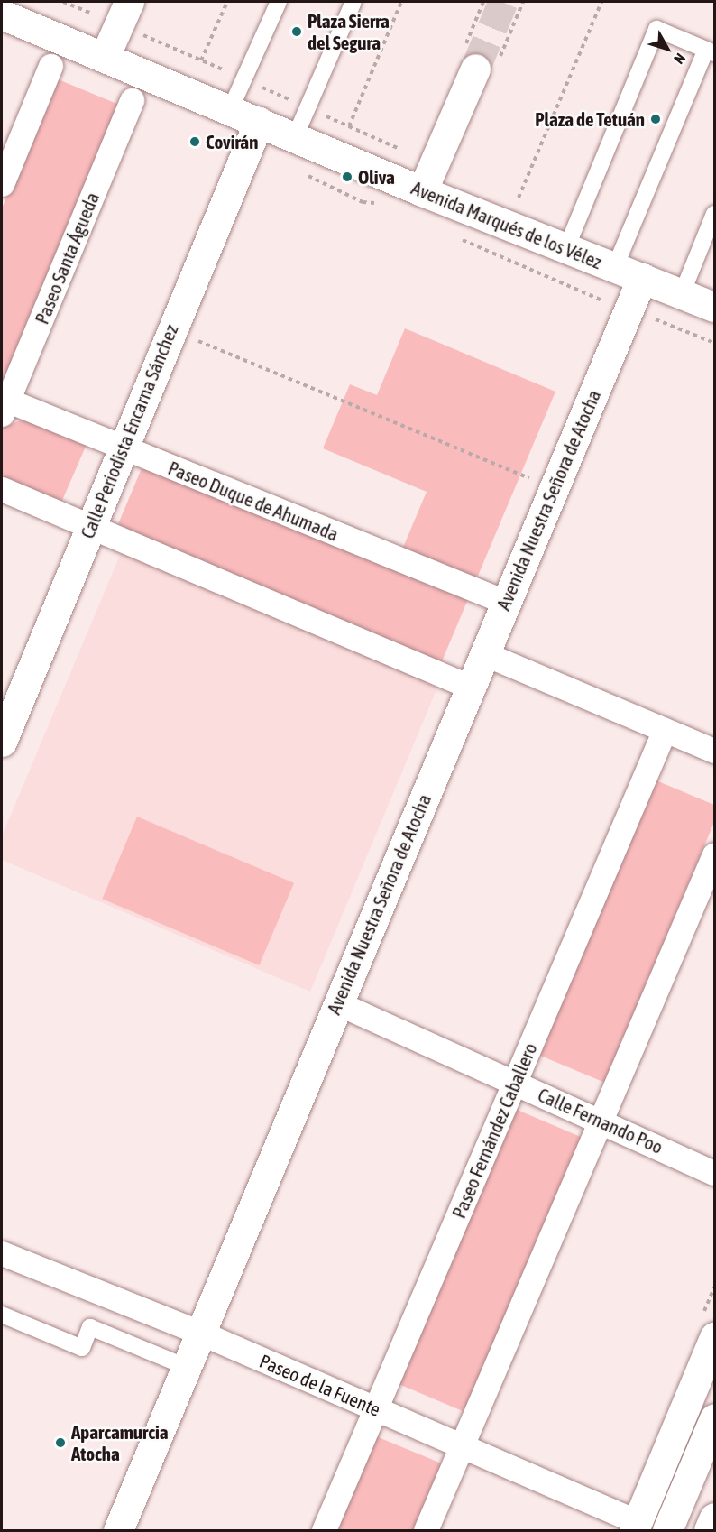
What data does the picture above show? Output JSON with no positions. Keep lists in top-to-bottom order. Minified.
{"streets":{"street":["Avenida Marqués de los Vélez","Paseo Santa Águeda","Calle Periodista Encarna Sánchez","Avenida Nuestra Señora de Atocha","Paseo Duque de Ahumada","Calle Fernando Poo","Paseo Fernández Caballero","Paseo de la Fuente"]},"crossings":[["Avenida Marqués de los Vélez","Calle Periodista Encarna Sánchez"],["Avenida Marqués de los Vélez","Avenida Nuestra Señora de Atocha"],["Paseo Santa Águeda","Paseo Duque de Ahumada"],["Calle Periodista Encarna Sánchez","Paseo Duque de Ahumada"],["Avenida Nuestra Señora de Atocha","Paseo Duque de Ahumada"],["Avenida Nuestra Señora de Atocha","Calle Fernando Poo"],["Avenida Nuestra Señora de Atocha","Paseo de la Fuente"],["Calle Fernando Poo","Paseo Fernández Caballero"],["Paseo Fernández Caballero","Paseo de la Fuente"]],"places":["Plaza Sierra del Segura","Plaza de Tetuán","Covirán","Oliva","Aparcamurcia Atocha"],"north":"bottom right"}
